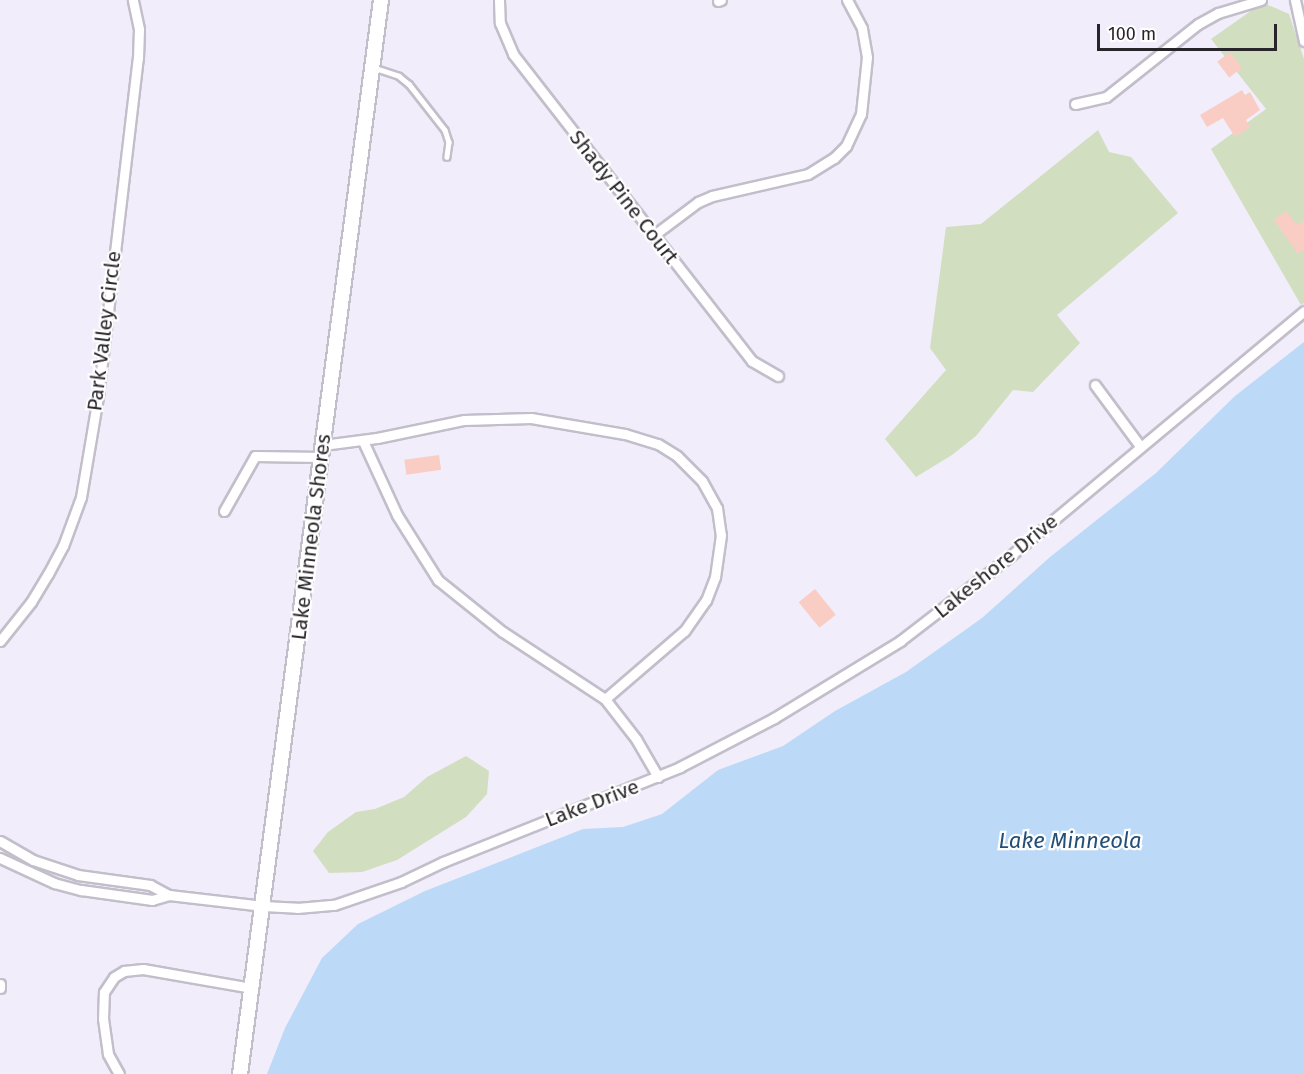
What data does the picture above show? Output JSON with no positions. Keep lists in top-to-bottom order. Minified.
{"streets":{"main road":["Lake Minneola Shores"],"street":["Shady Pine Court","Park Valley Circle","Lakeshore Drive","Lake Drive"]},"crossings":[["Lake Minneola Shores","Lake Drive"],["Lakeshore Drive","Lake Drive"]],"water":["Lake Minneola"],"scale_bar":"100 m"}
